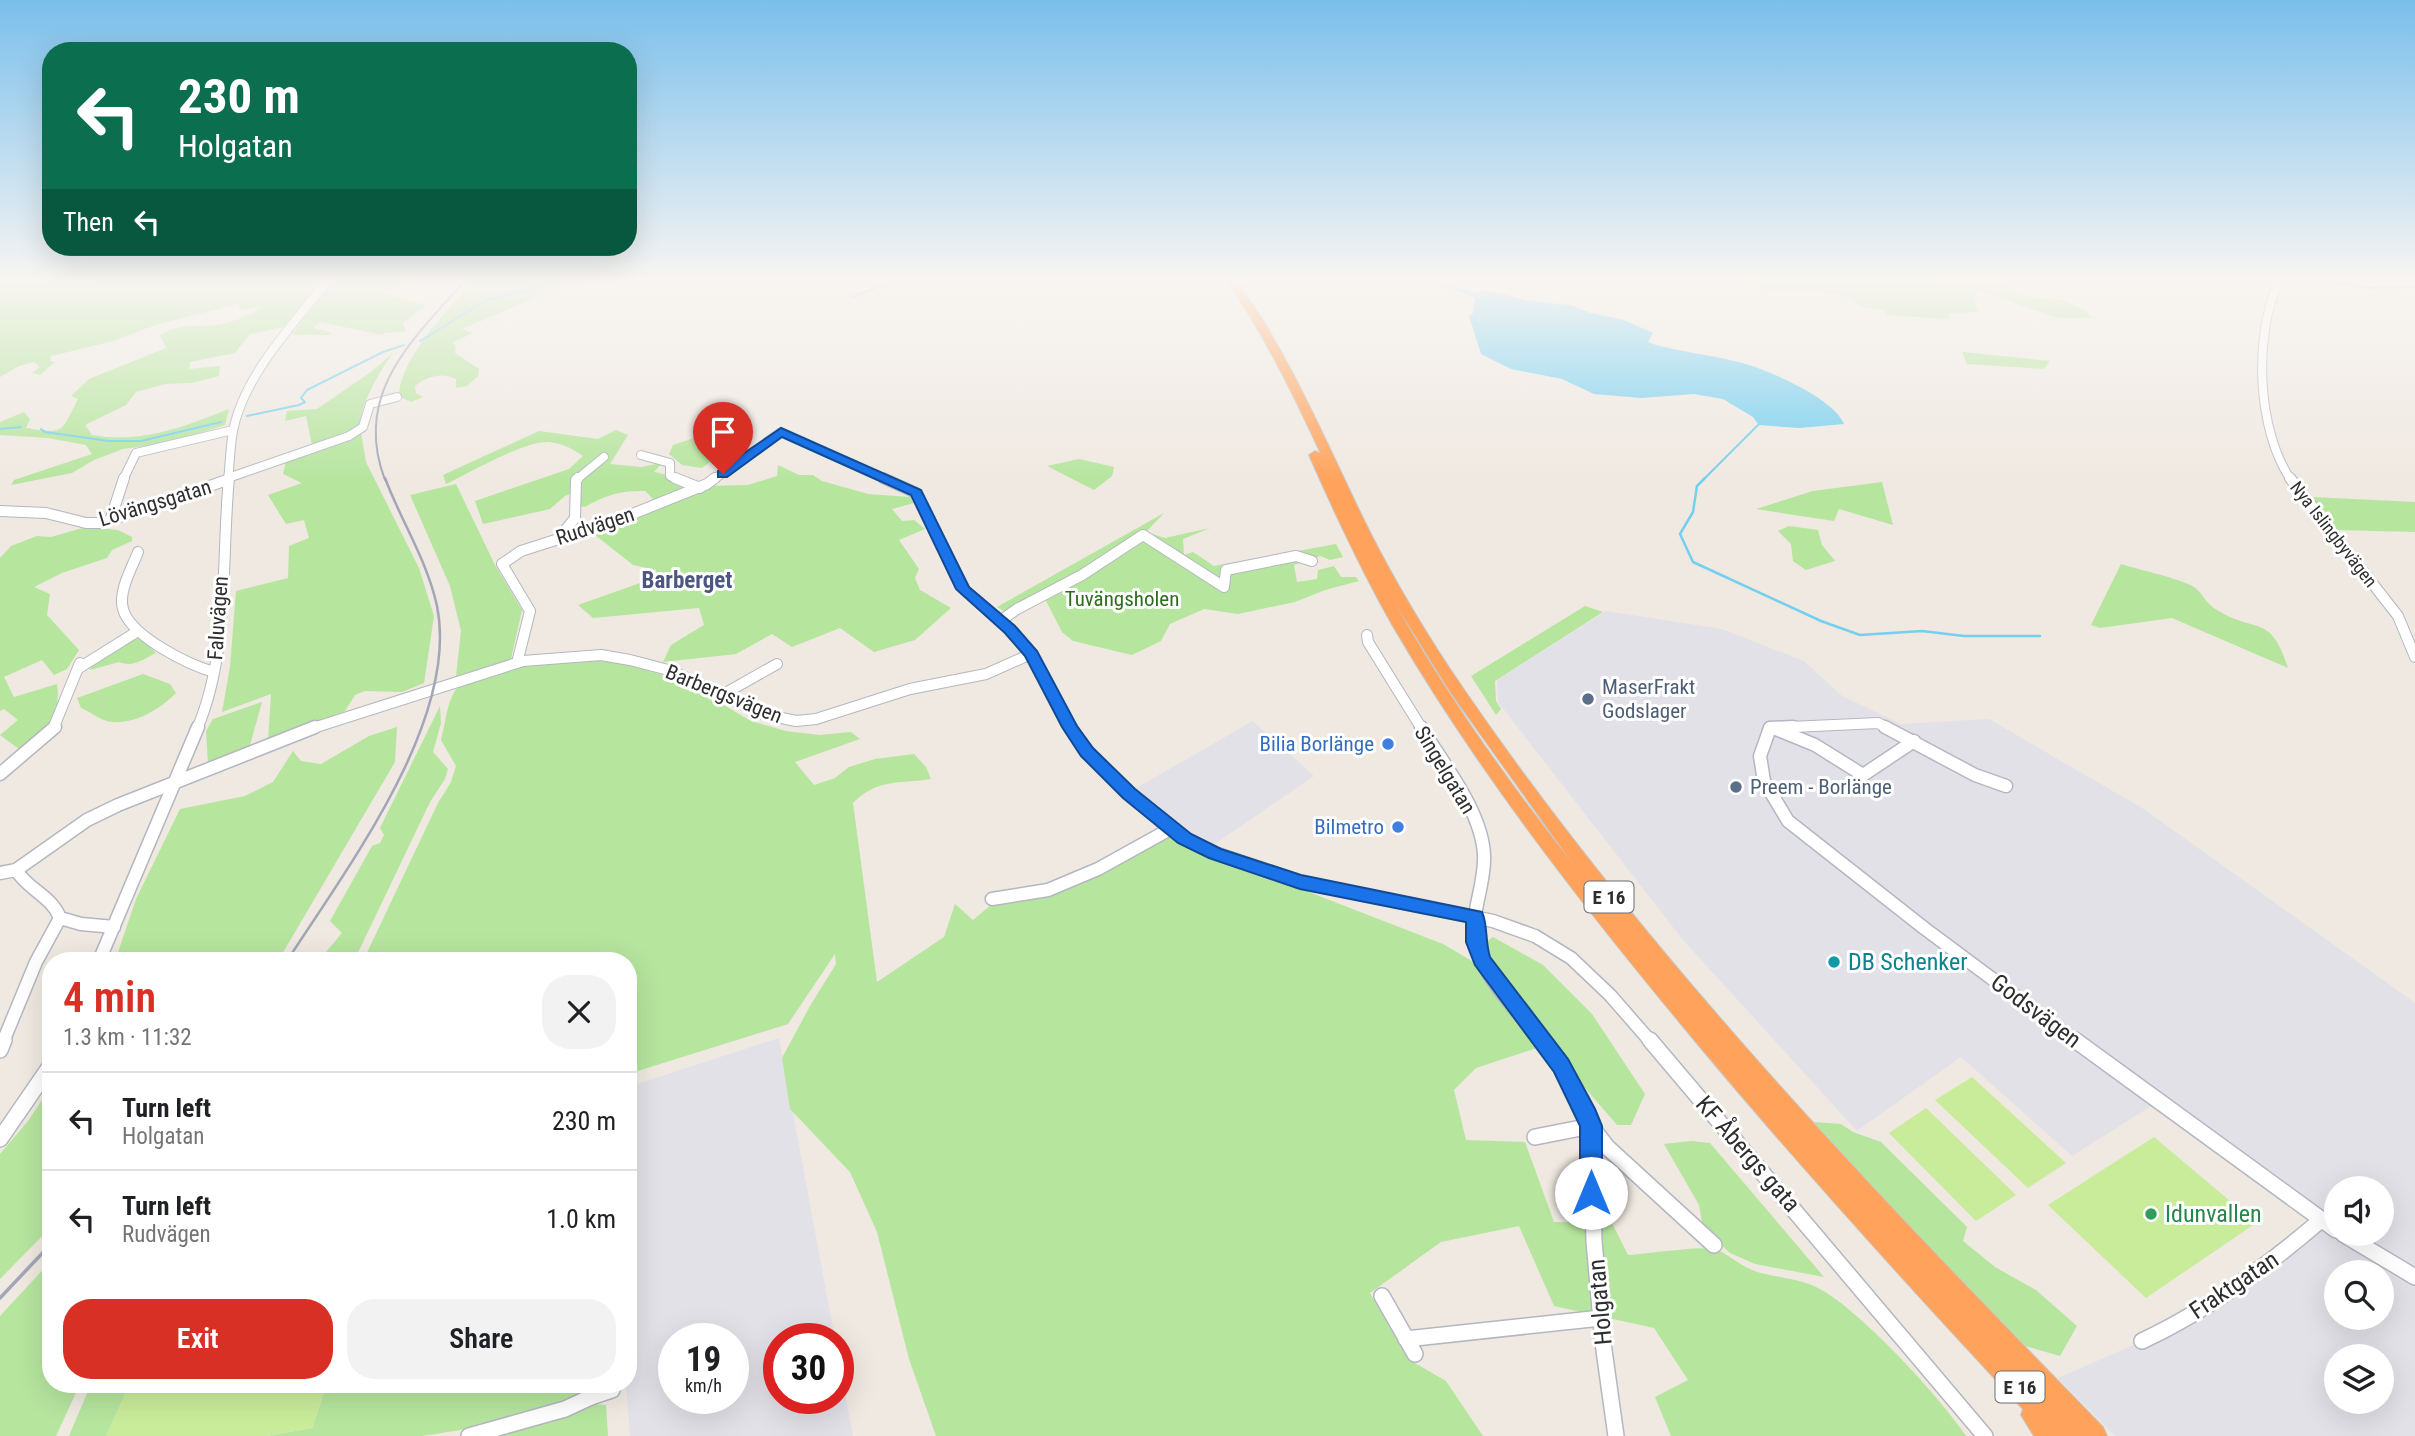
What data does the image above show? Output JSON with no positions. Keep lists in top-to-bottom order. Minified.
{"streets":{"highway":["E 16"],"street":["Lövängsgatan","Rudvägen","Nya Islingbyvägen","Faluvägen","Barbergsvägen","Singelgatan","Godsvägen","KF Åbergs gata","Fraktgatan","Holgatan"]},"crossings":[["Lövängsgatan","Faluvägen"],["Rudvägen","Barbergsvägen"],["Faluvägen","Barbergsvägen"],["Singelgatan","KF Åbergs gata"],["Singelgatan","Holgatan"],["Godsvägen","Fraktgatan"],["KF Åbergs gata","Holgatan"]],"districts":["Barberget"],"parks":["Tuvängsholen"],"places":["MaserFrakt Godslager","Bilia Borlänge","Preem - Borlänge","Bilmetro","DB Schenker","Idunvallen"],"page":{"turn":["230 m","Holgatan"],"then":"Then","heading":["4 min","1.3 km · 11:32"],"list":[{"name":"Turn left","note":"Holgatan","value":"230 m"},{"name":"Turn left","note":"Rudvägen","value":"1.0 km"}],"buttons":["Exit","Share"],"speed":"19 km/h","limit":"30"}}
